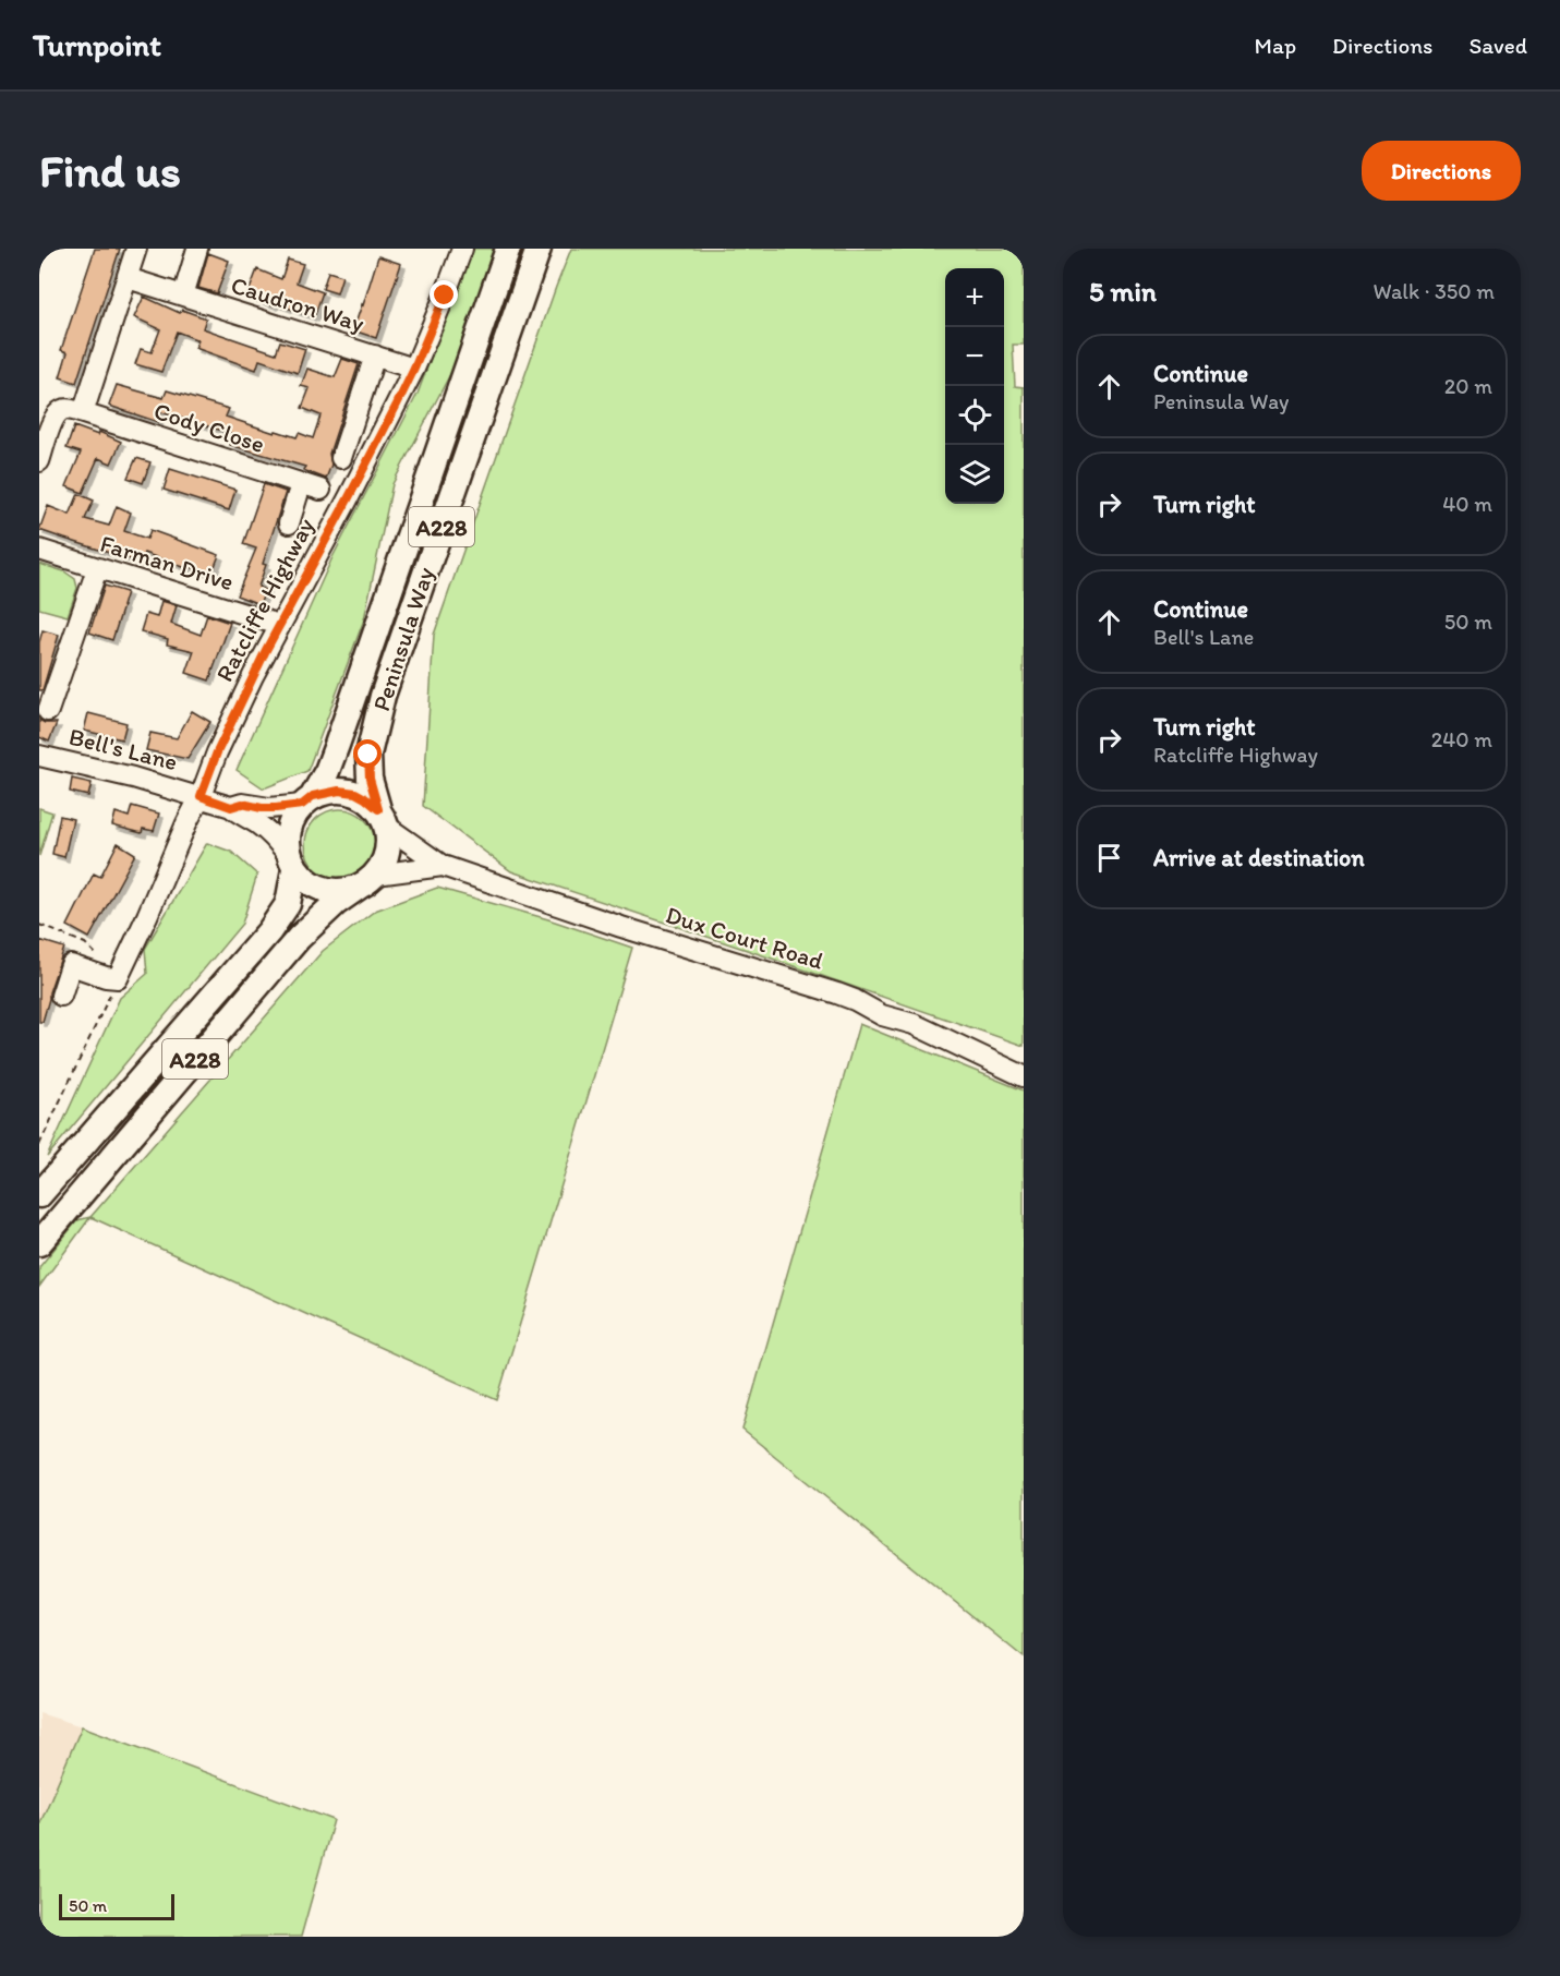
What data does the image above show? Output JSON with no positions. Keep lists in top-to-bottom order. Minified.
{"streets":{"main road":["A228","Peninsula Way"],"street":["Caudron Way","Cody Close","Farman Drive","Ratcliffe Highway","Bell's Lane","Dux Court Road"]},"crossings":[["Caudron Way","Ratcliffe Highway"],["A228","Peninsula Way"],["A228","Bell's Lane"],["A228","Dux Court Road"],["Farman Drive","Ratcliffe Highway"],["Ratcliffe Highway","Bell's Lane"],["Peninsula Way","Bell's Lane"],["Peninsula Way","Dux Court Road"],["Bell's Lane","Dux Court Road"]],"scale_bar":"50 m","page":{"header":"Turnpoint","nav":["Map","Directions","Saved"],"buttons":"Directions","title":"Find us","heading":["5 min","Walk · 350 m"],"map_buttons":["+","−"],"list":[["Continue","Peninsula Way","20 m"],["Turn right","40 m"],["Continue","Bell's Lane","50 m"],["Turn right","Ratcliffe Highway","240 m"],"Arrive at destination"],"scale":"50 m"}}
